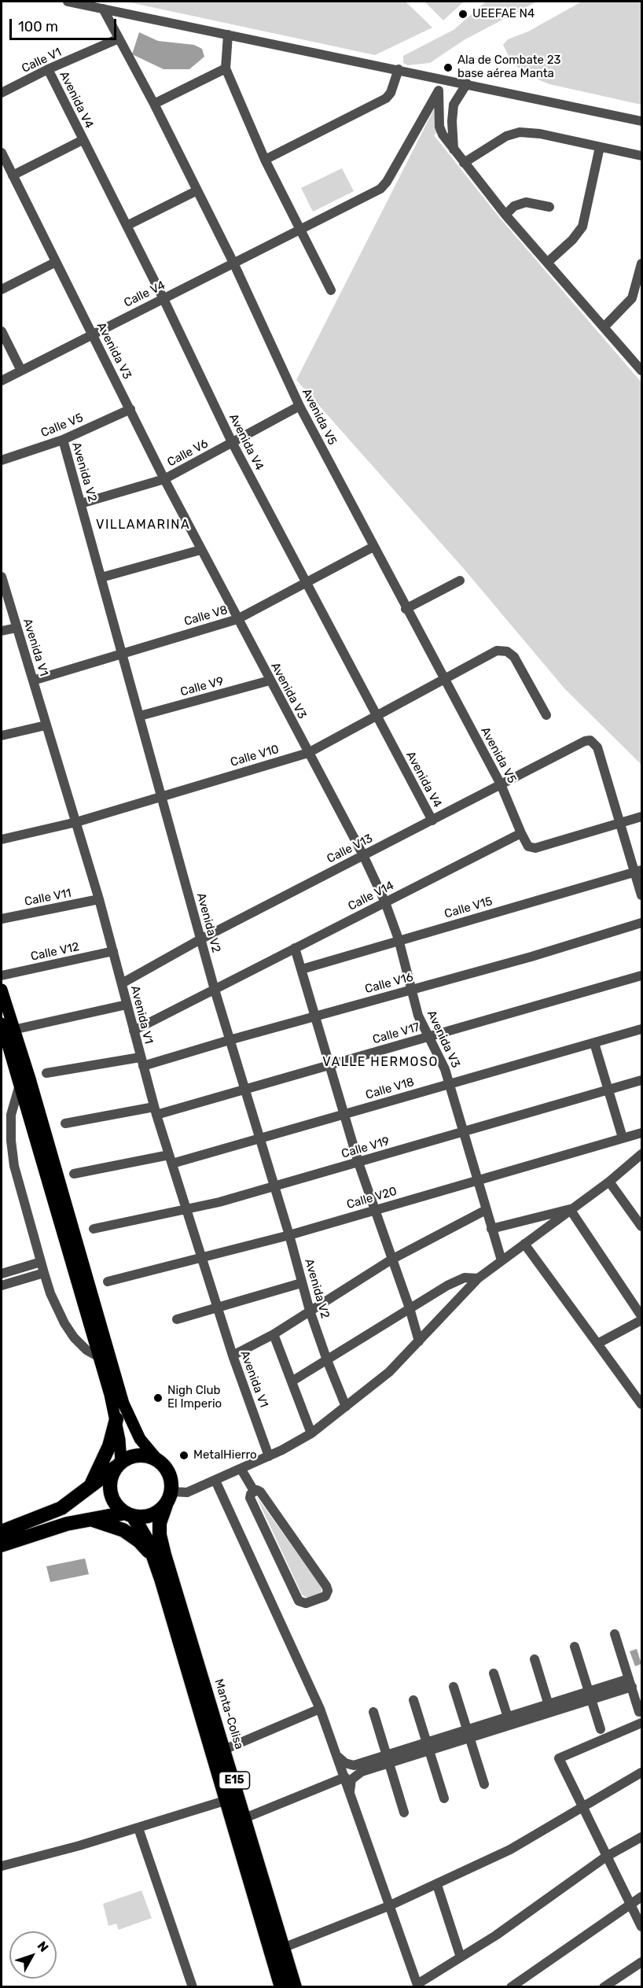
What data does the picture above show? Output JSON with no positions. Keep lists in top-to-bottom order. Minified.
{"streets":{"highway":["Manta-Colisa","E15"],"street":["Calle V1","Avenida V4","Calle V4","Avenida V3","Avenida V5","Calle V5","Calle V6","Avenida V2","Calle V8","Avenida V1","Calle V9","Calle V10","Calle V13","Calle V14","Calle V11","Calle V15","Calle V12","Calle V16","Calle V17","Calle V18","Calle V19","Calle V20"]},"crossings":[["Calle V1","Avenida V4"],["Calle V1","Avenida V5"],["Avenida V4","Calle V4"],["Avenida V4","Calle V6"],["Avenida V4","Calle V8"],["Avenida V4","Calle V10"],["Avenida V4","Calle V13"],["Calle V4","Avenida V3"],["Calle V4","Avenida V5"],["Avenida V3","Calle V5"],["Avenida V3","Calle V6"],["Avenida V3","Calle V8"],["Avenida V3","Calle V9"],["Avenida V3","Calle V10"],["Avenida V3","Calle V13"],["Avenida V3","Calle V14"],["Avenida V3","Calle V15"],["Avenida V3","Calle V16"],["Avenida V3","Calle V17"],["Avenida V3","Calle V18"],["Avenida V3","Calle V19"],["Avenida V3","Calle V20"],["Avenida V5","Calle V6"],["Avenida V5","Calle V8"],["Avenida V5","Calle V10"],["Avenida V5","Calle V13"],["Avenida V5","Calle V14"],["Calle V5","Avenida V2"],["Calle V6","Avenida V2"],["Avenida V2","Calle V8"],["Avenida V2","Calle V9"],["Avenida V2","Calle V10"],["Avenida V2","Calle V13"],["Avenida V2","Calle V14"],["Avenida V2","Calle V16"],["Avenida V2","Calle V17"],["Avenida V2","Calle V18"],["Avenida V2","Calle V19"],["Avenida V2","Calle V20"],["Calle V8","Avenida V1"],["Avenida V1","Calle V10"],["Avenida V1","Calle V13"],["Avenida V1","Calle V14"],["Avenida V1","Calle V11"],["Avenida V1","Calle V12"],["Avenida V1","Calle V16"],["Avenida V1","Calle V17"],["Avenida V1","Calle V18"],["Avenida V1","Calle V19"],["Avenida V1","Calle V20"],["Manta-Colisa","E15"]],"districts":["VILLAMARINA","VALLE HERMOSO"],"places":["UEEFAE N4","Ala de Combate 23 base aérea Manta","Nigh Club El Imperio","MetalHierro"],"scale_bar":"100 m","north":"top right"}
